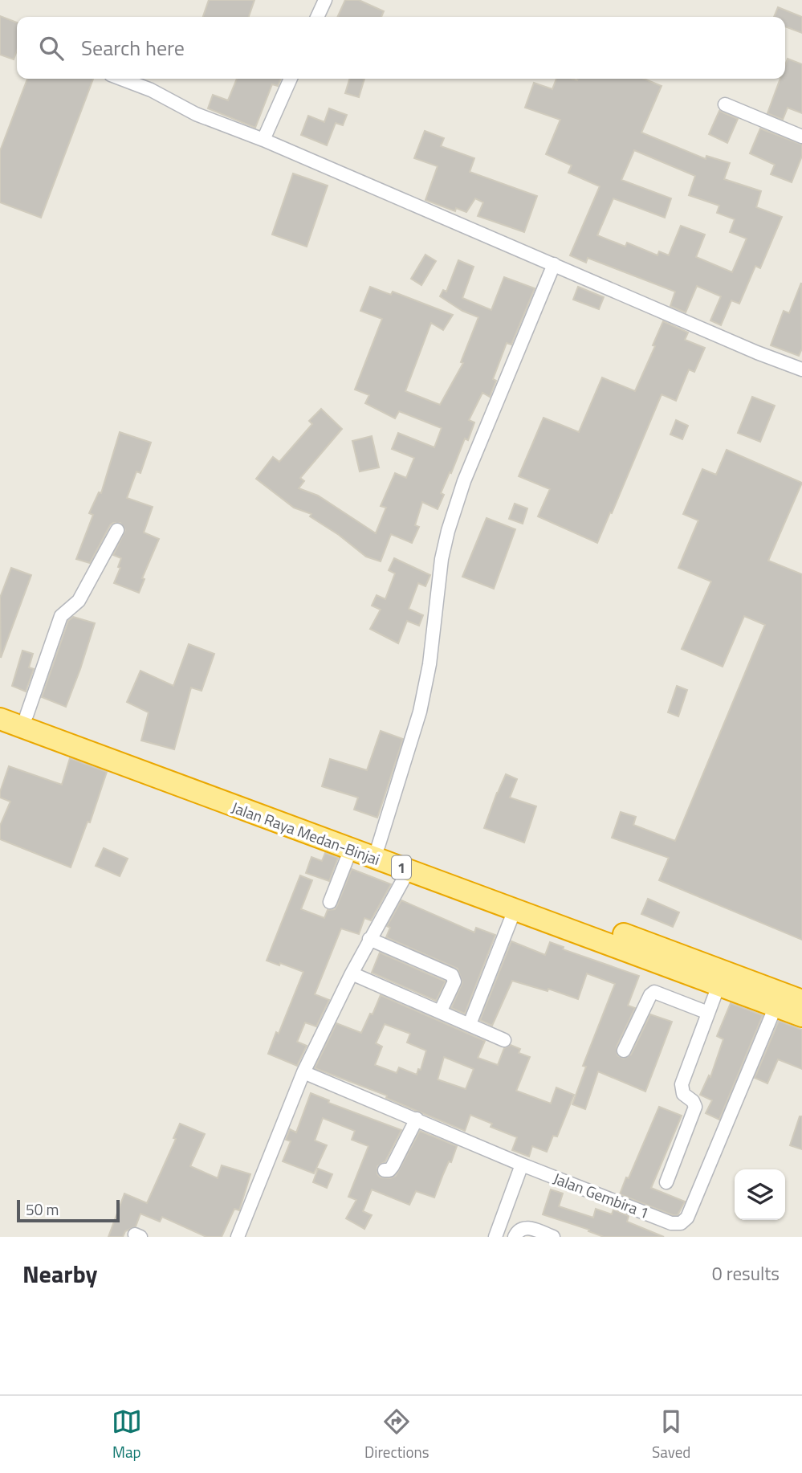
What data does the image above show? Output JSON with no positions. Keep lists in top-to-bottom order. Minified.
{"streets":{"highway":["Jalan Raya Medan-Binjai","1"],"street":["Jalan Gembira 1"]},"crossings":[["Jalan Raya Medan-Binjai","Jalan Gembira 1"]],"scale_bar":"50 m","page":{"search":"Search here","scale":"50 m","heading":["Nearby","0 results"],"nav":["Map","Directions","Saved"]}}
